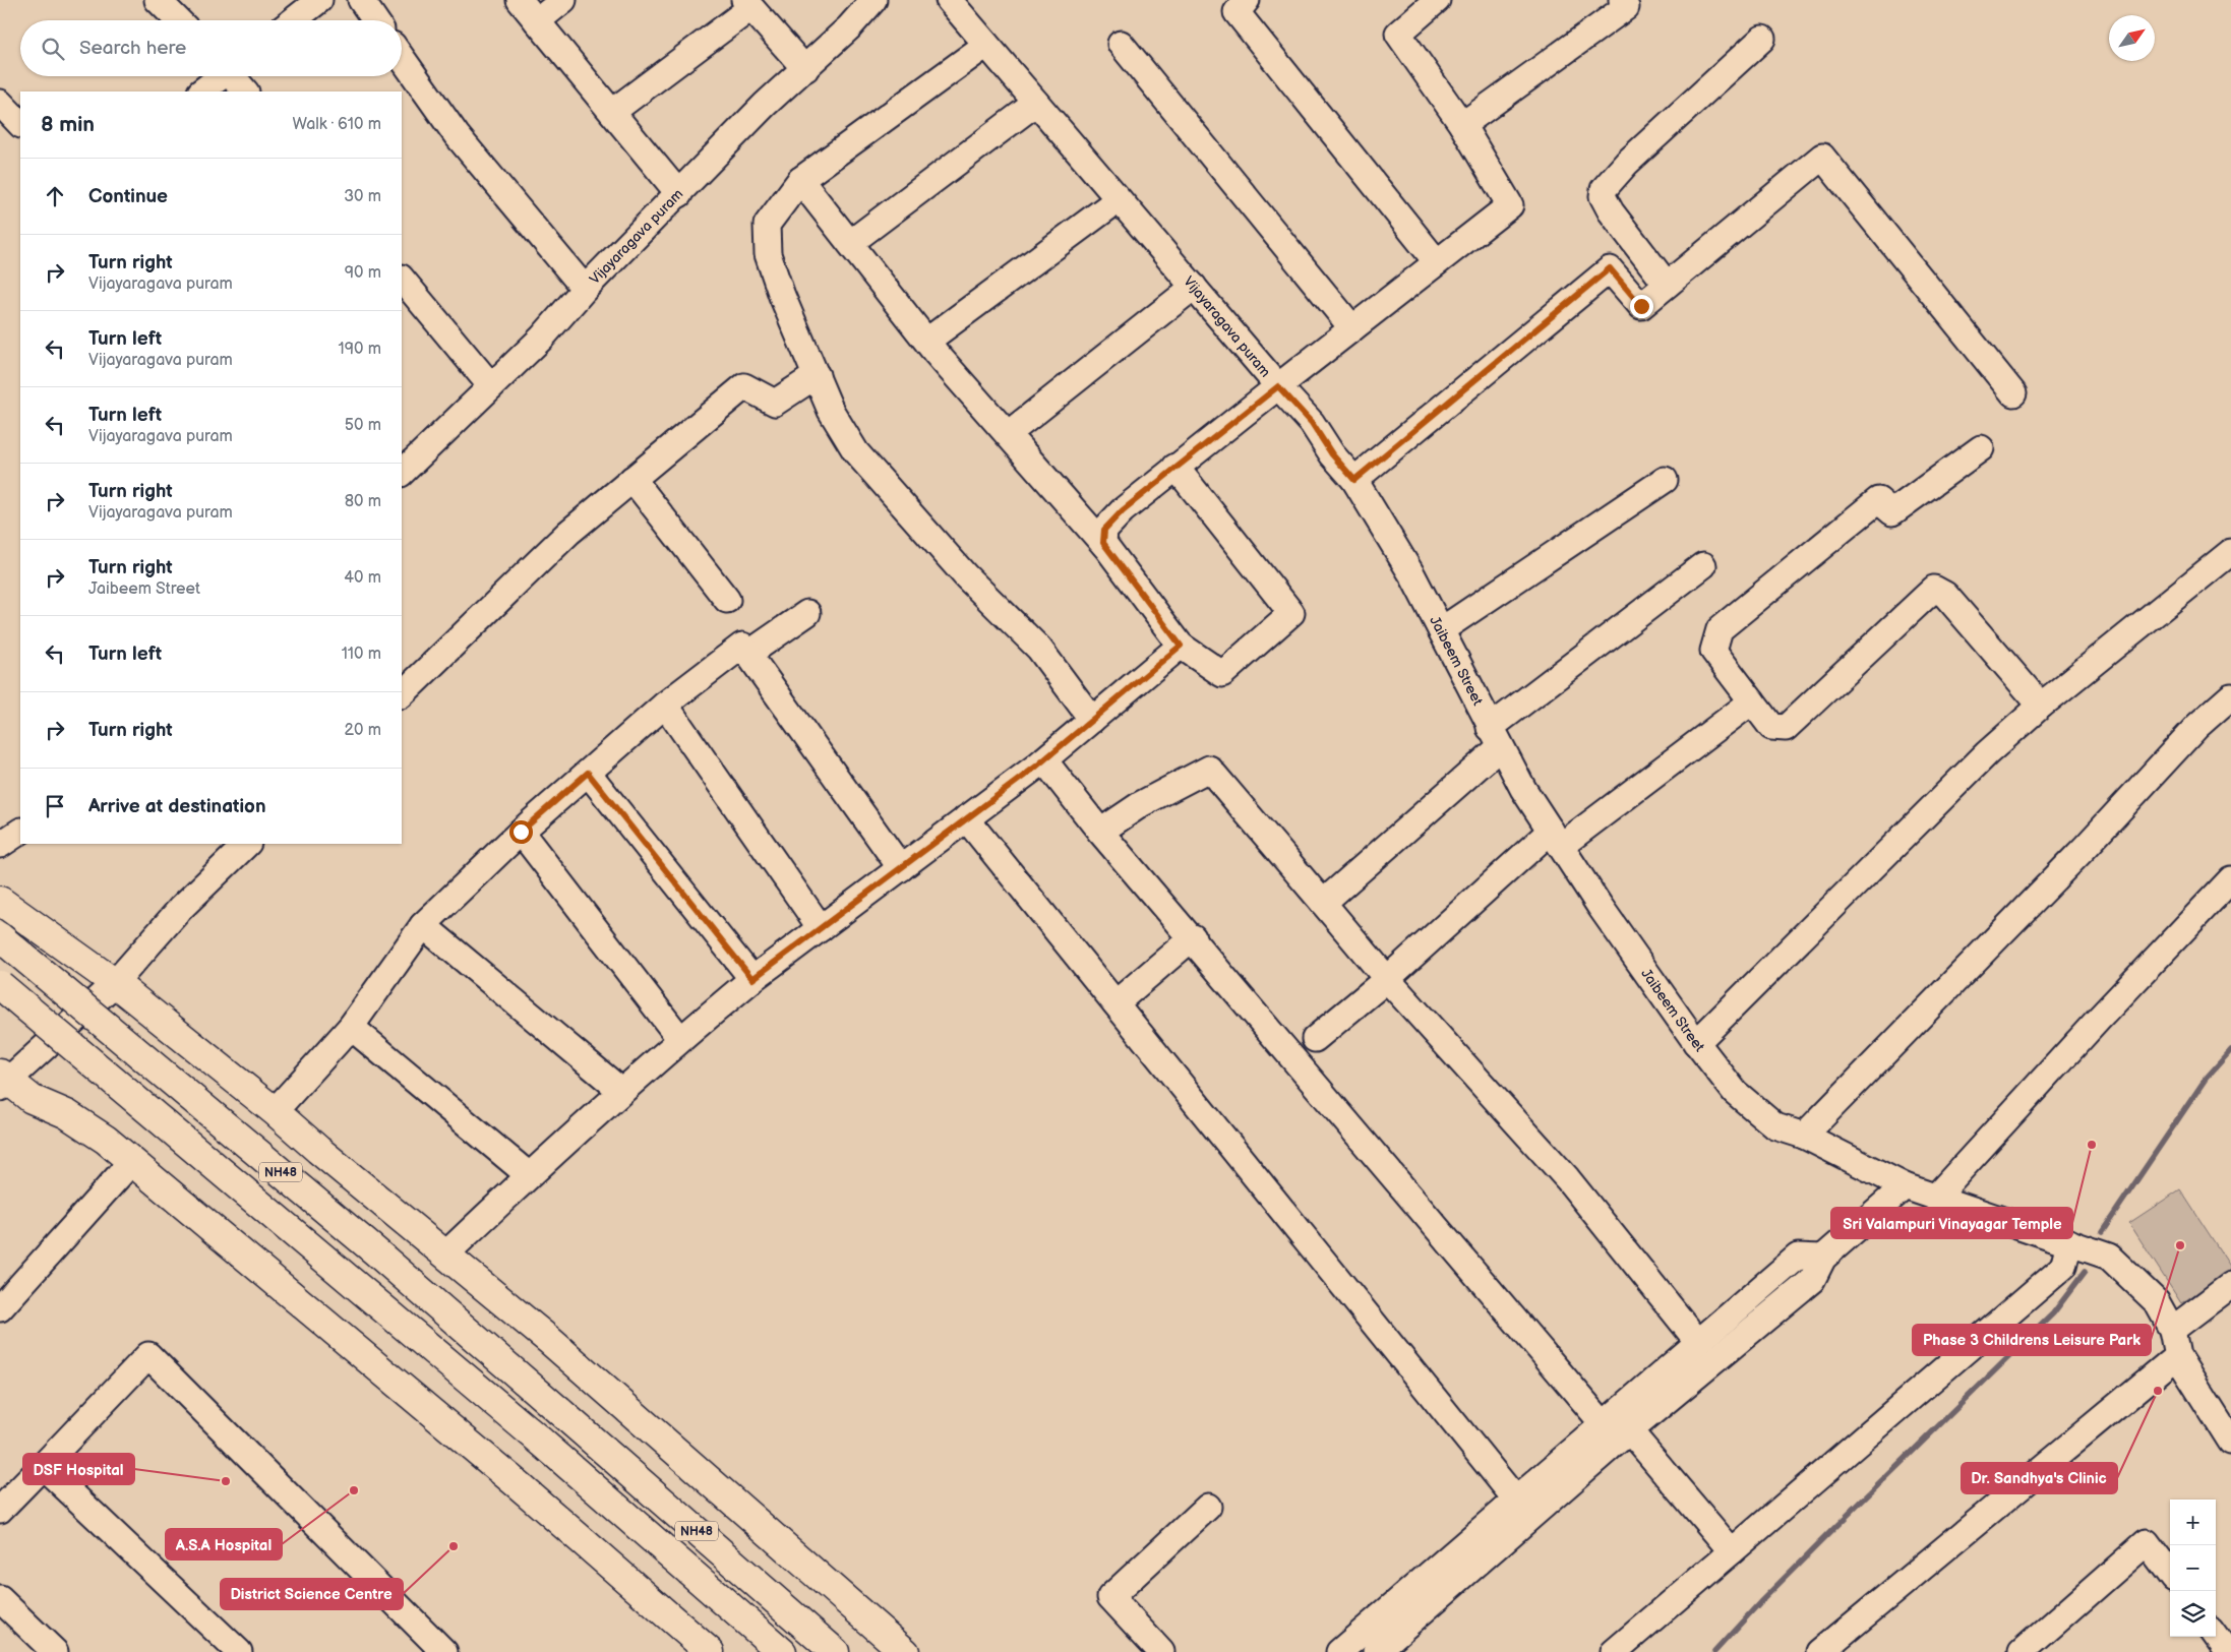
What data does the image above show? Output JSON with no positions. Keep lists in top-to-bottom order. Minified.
{"streets":{"main road":["NH48"],"street":["Vijayaragava puram","Jaibeem Street"]},"crossings":[["Vijayaragava puram","Jaibeem Street"]],"places":["Sri Valampuri Vinayagar Temple","Phase 3 Childrens Leisure Park","Dr. Sandhya's Clinic","DSF Hospital","A.S.A Hospital","District Science Centre"],"north":"top right","page":{"search":"Search here","heading":["8 min","Walk · 610 m"],"list":[["Continue","30 m"],["Turn right","Vijayaragava puram","90 m"],["Turn left","Vijayaragava puram","190 m"],["Turn left","Vijayaragava puram","50 m"],["Turn right","Vijayaragava puram","80 m"],["Turn right","Jaibeem Street","40 m"],["Turn left","110 m"],["Turn right","20 m"],"Arrive at destination"],"map_buttons":["+","−"]}}
